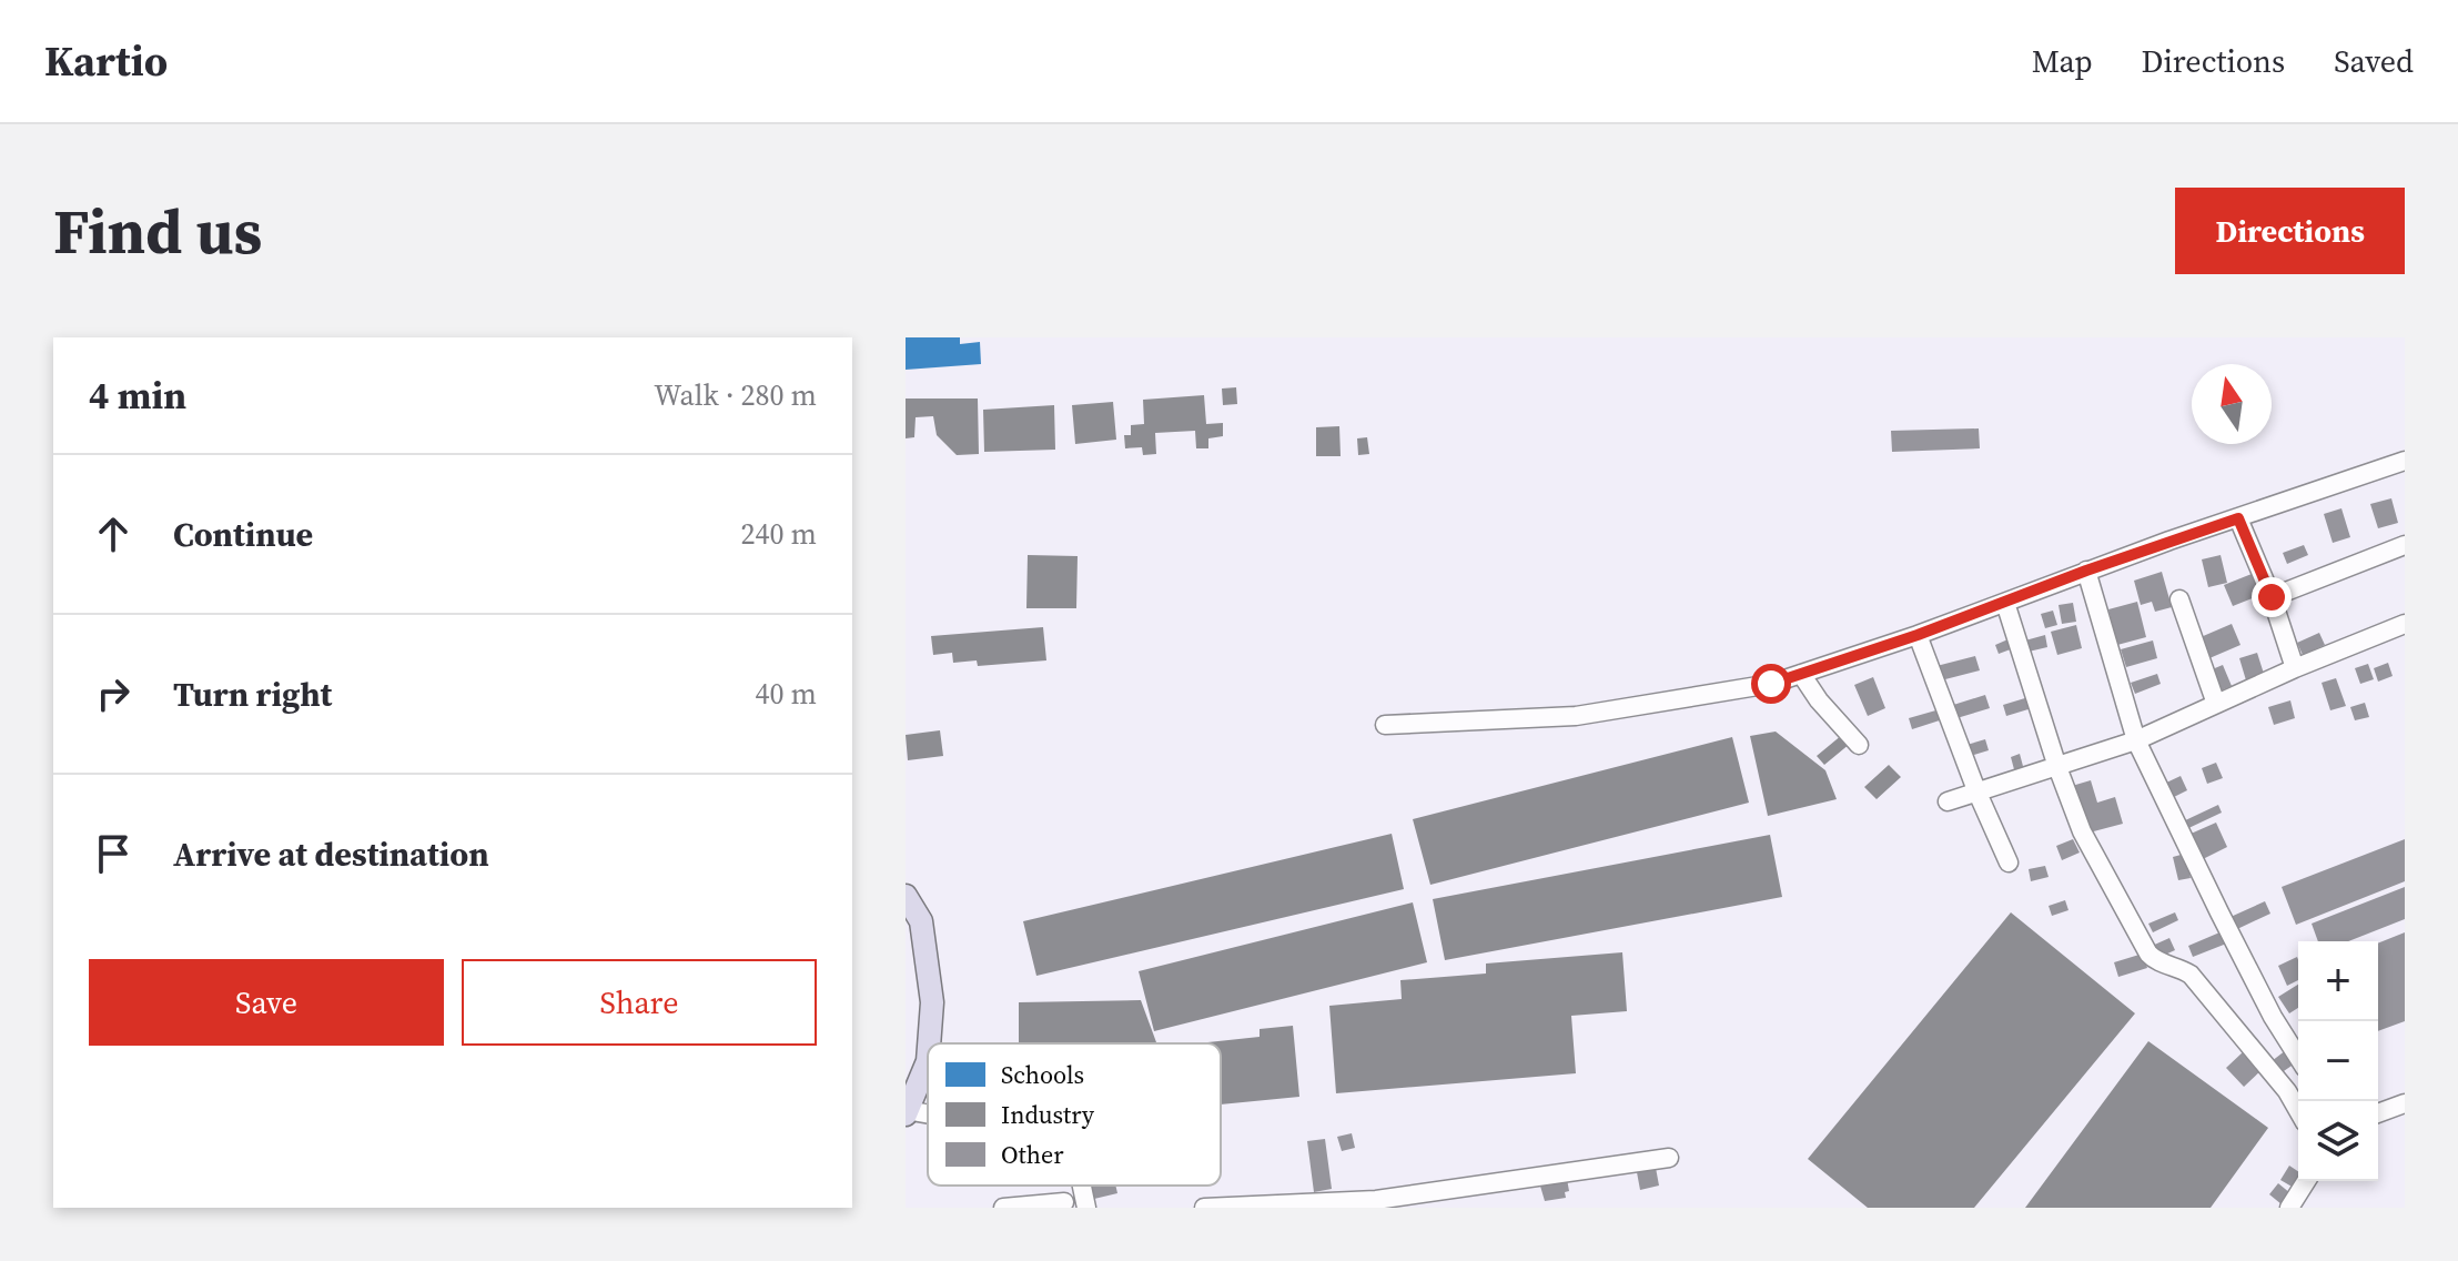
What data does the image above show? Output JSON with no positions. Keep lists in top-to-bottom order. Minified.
{"legend":["Schools","Industry","Other"],"north":"top","page":{"header":"Kartio","nav":["Map","Directions","Saved"],"buttons":["Directions",["Save","Share"]],"title":"Find us","heading":["4 min","Walk · 280 m"],"list":[["Continue","240 m"],["Turn right","40 m"],"Arrive at destination"],"map_buttons":["+","−"]}}
